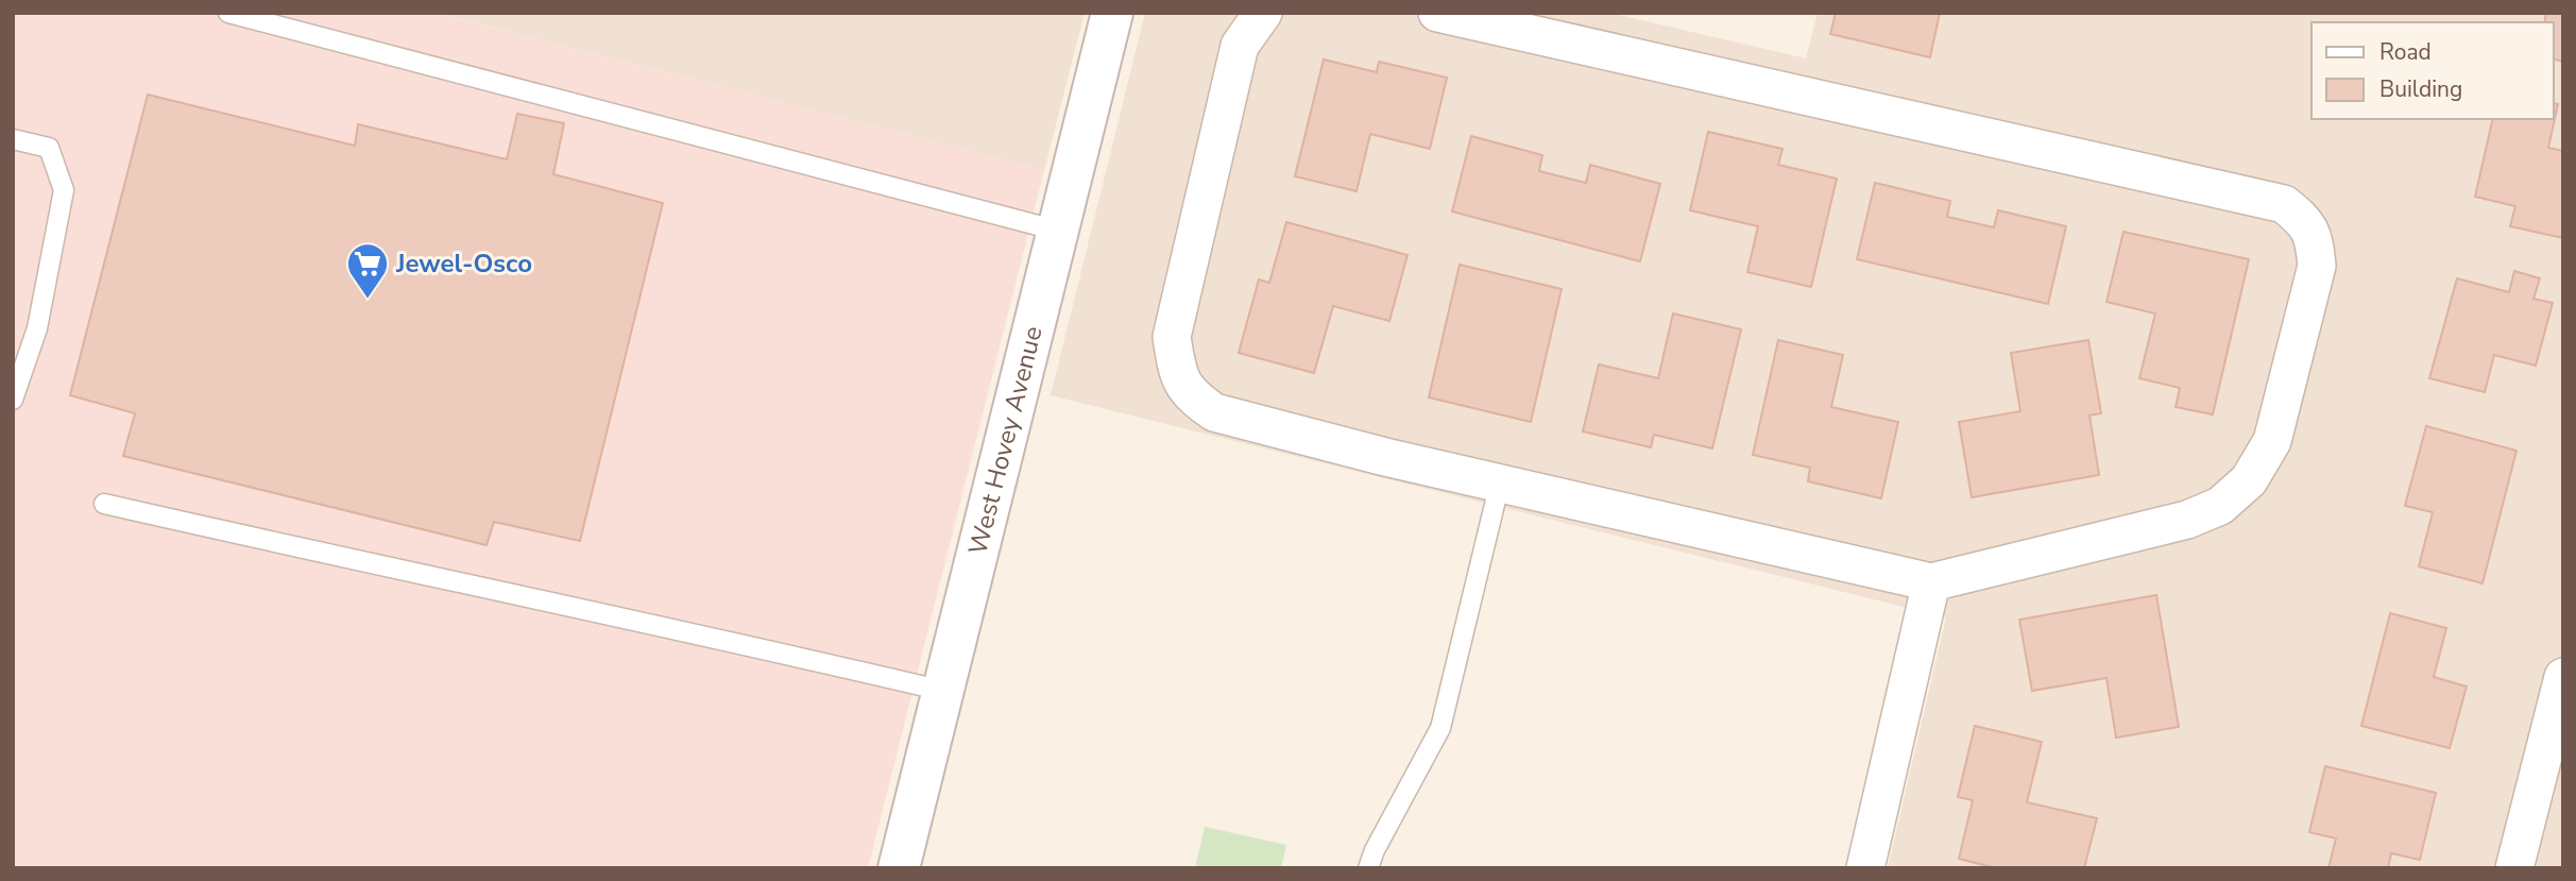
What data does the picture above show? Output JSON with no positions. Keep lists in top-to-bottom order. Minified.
{"streets":{"street":["West Hovey Avenue"]},"places":{"supermarket":["Jewel-Osco"]},"legend":["Road","Building"]}
